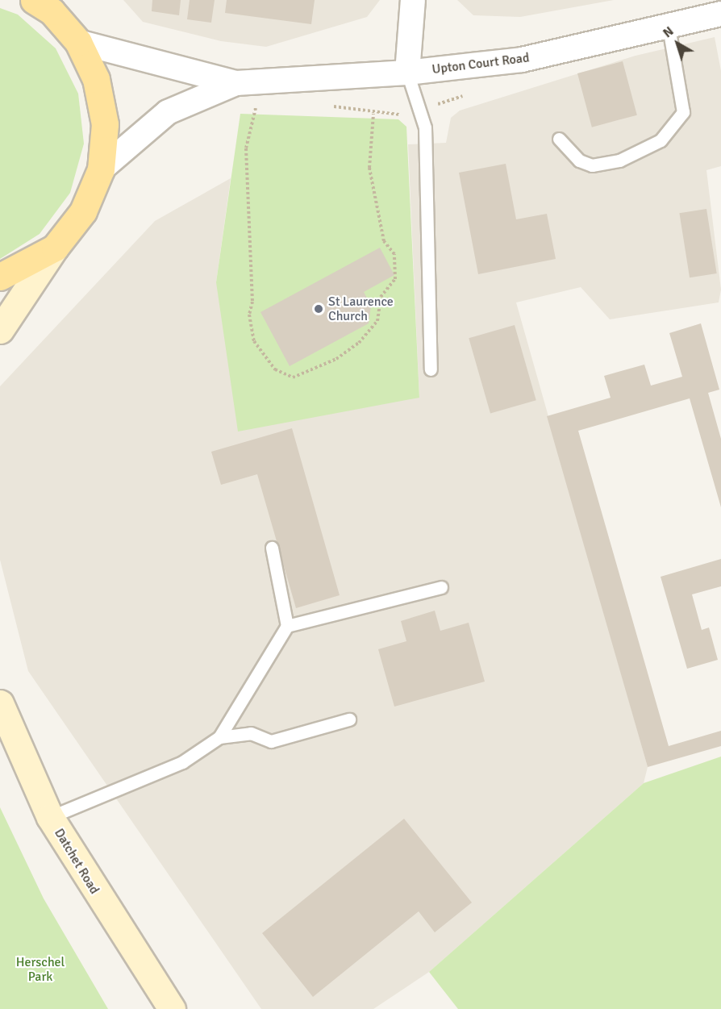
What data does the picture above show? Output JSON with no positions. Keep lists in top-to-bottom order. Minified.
{"streets":{"main road":["Datchet Road"],"street":["Upton Court Road"]},"parks":["Herschel Park"],"places":["St Laurence Church"],"north":"top left"}
